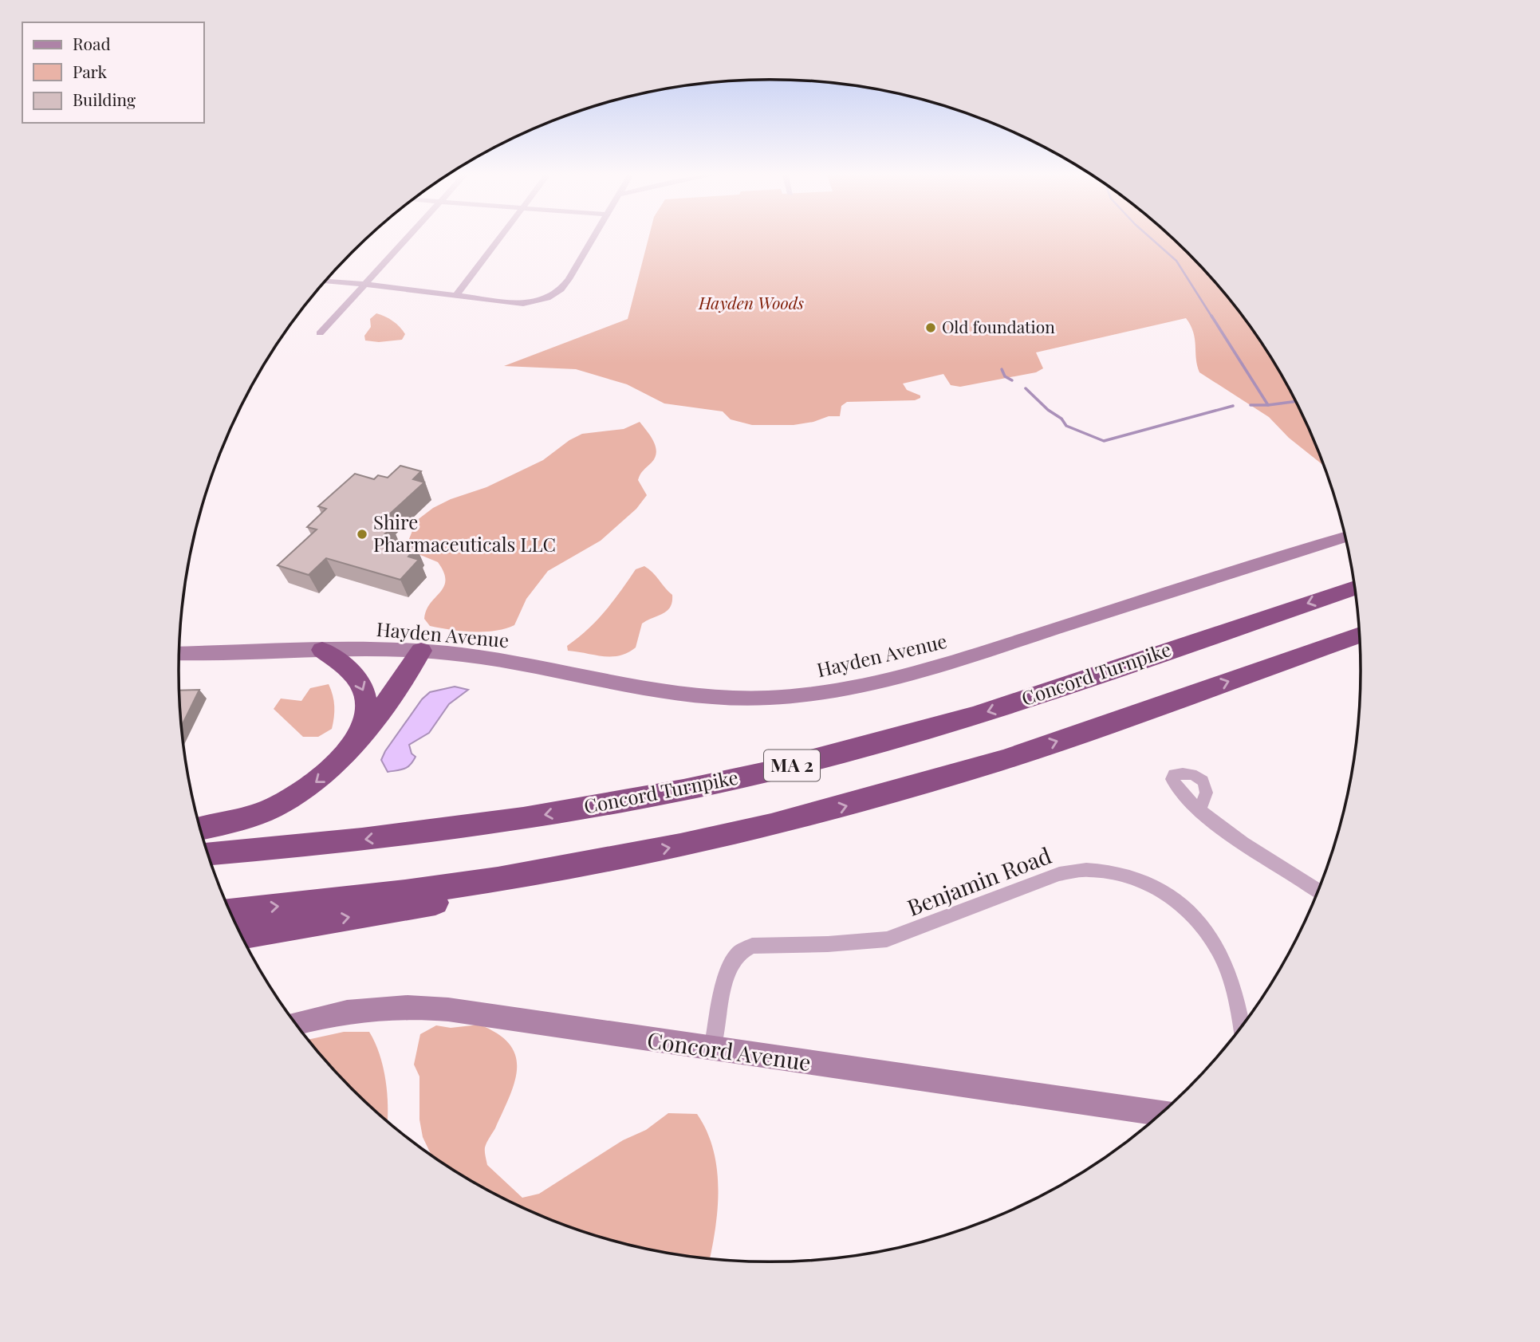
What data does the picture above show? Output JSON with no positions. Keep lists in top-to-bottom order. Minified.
{"streets":{"highway":["Concord Turnpike","MA 2"],"main road":["Concord Avenue"],"street":["Hayden Avenue","Benjamin Road"]},"crossings":[["Benjamin Road","Concord Avenue"]],"parks":["Hayden Woods"],"places":["Old foundation","Shire Pharmaceuticals LLC"],"legend":["Road","Park","Building"]}
